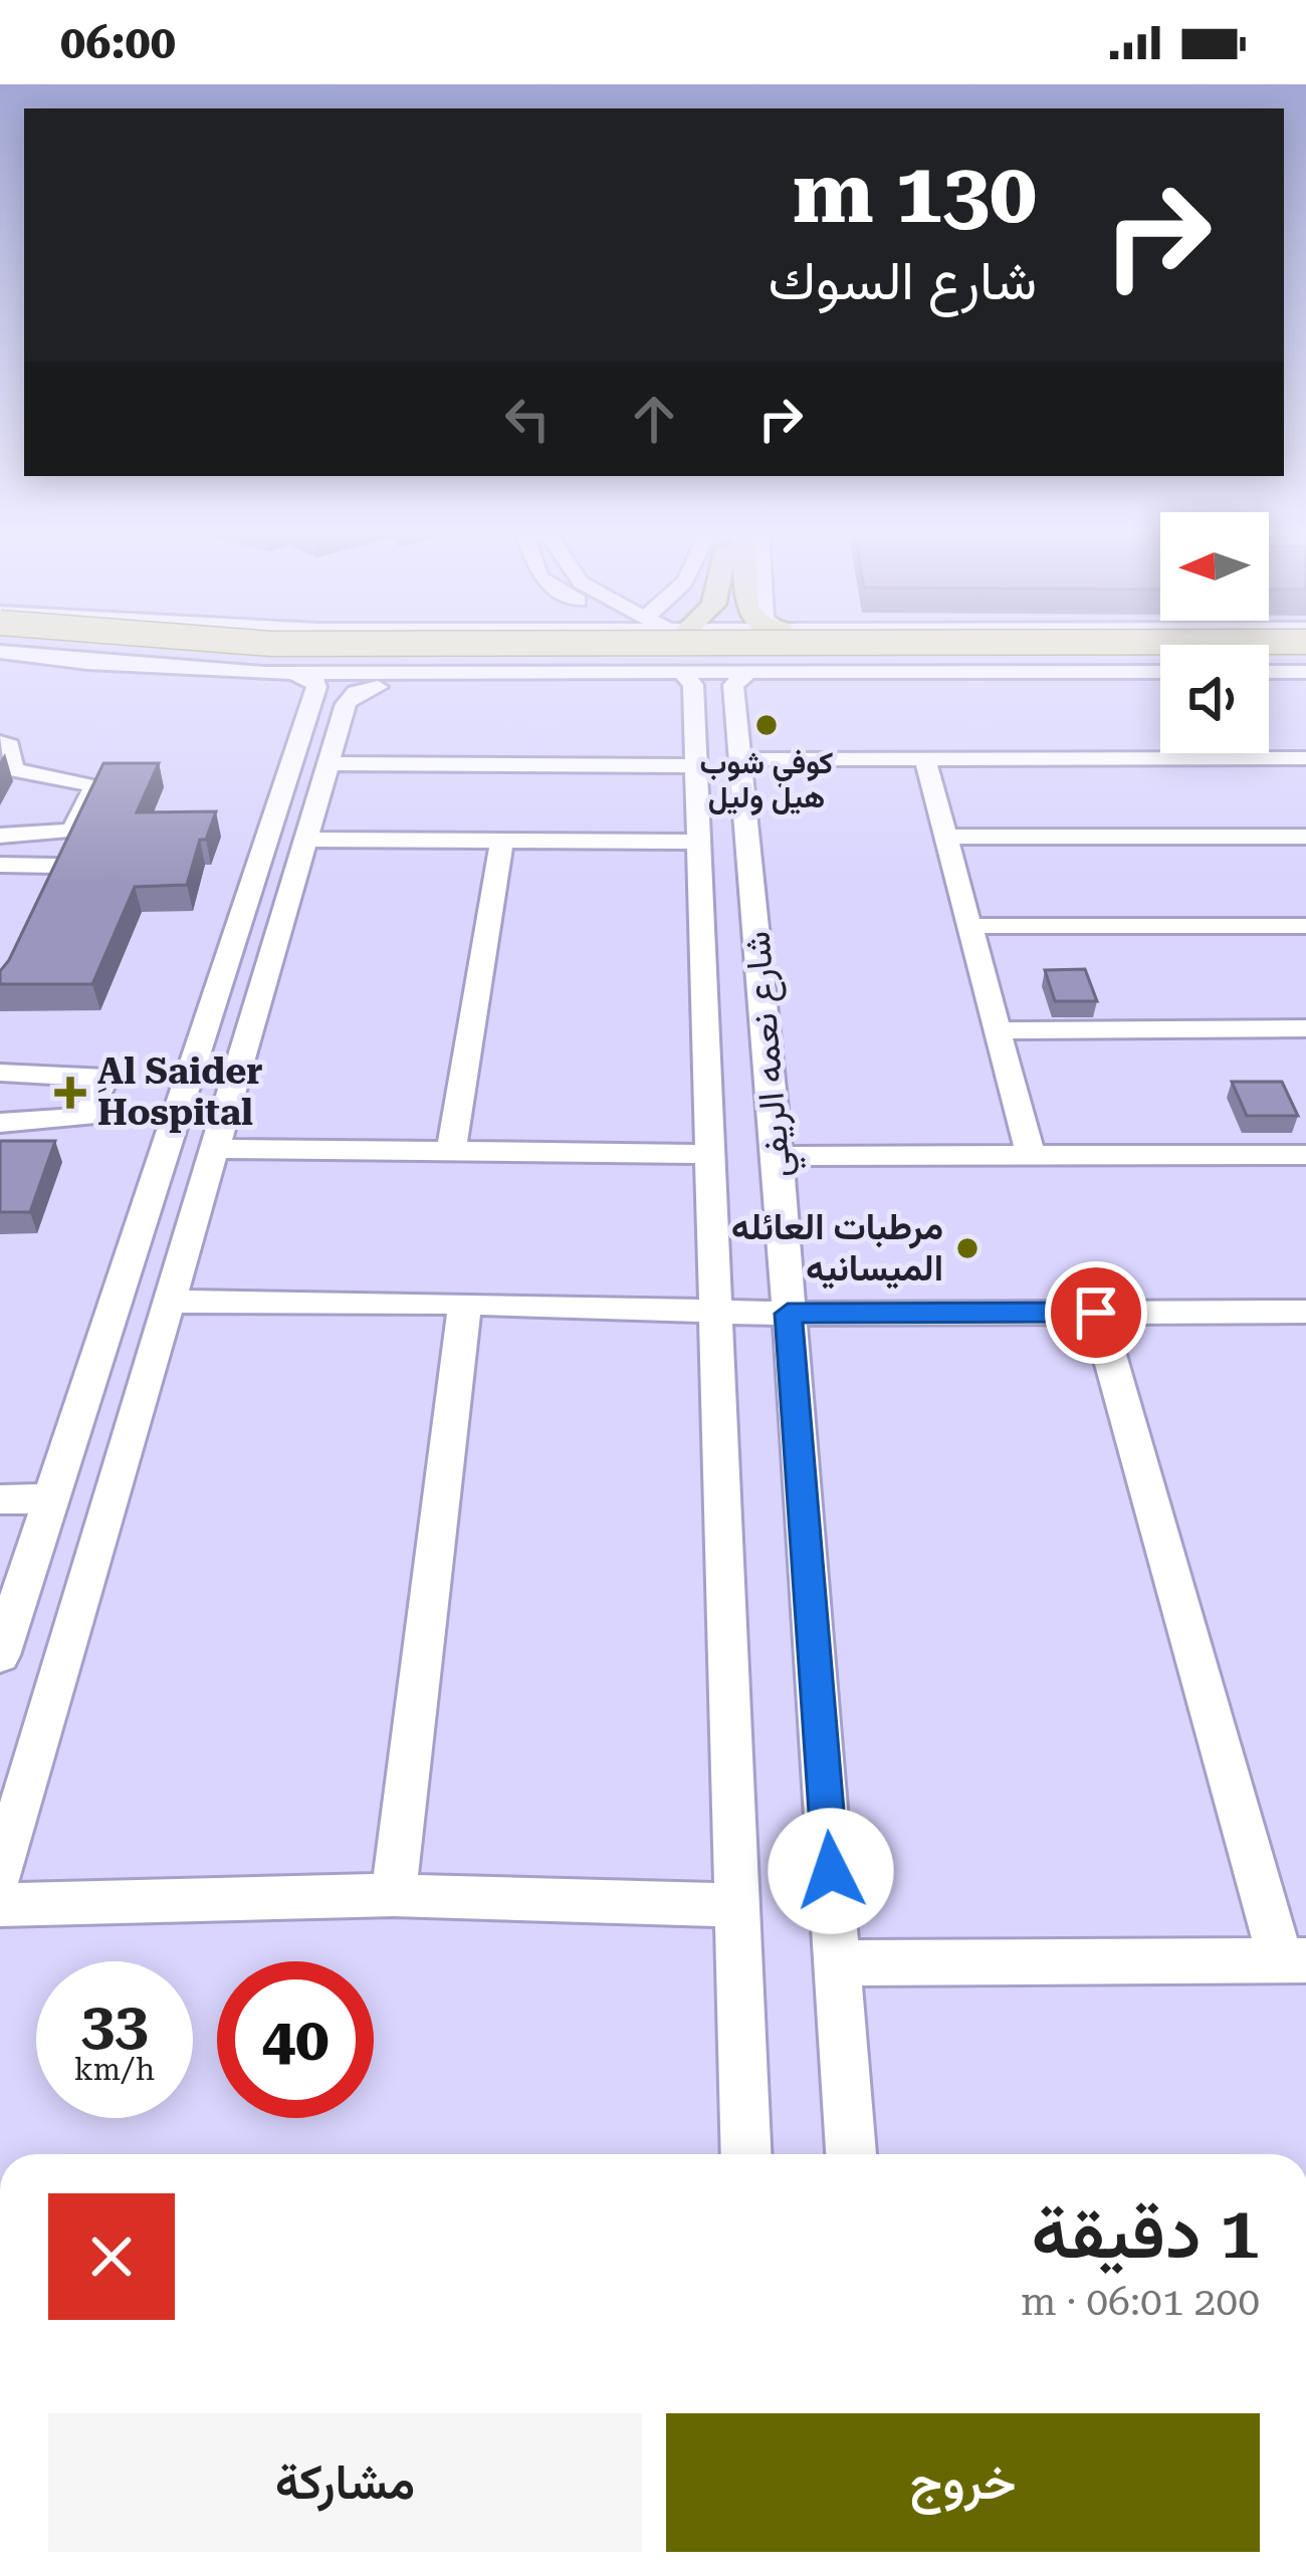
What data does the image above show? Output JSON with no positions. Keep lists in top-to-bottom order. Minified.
{"streets":{"street":["شارع نعمه الريفي"]},"places":{"other":["كوفي شوب هيل وليل","مرطبات العائله الميسانيه"],"health":["ِAl Saider Hospital"]},"north":"left","page":{"status":"06:00","turn":["130 m","شارع السوك"],"speed":"33 km/h","limit":"40","heading":["1 دقيقة","200 m · 06:01"],"buttons":["خروج","مشاركة"]}}
